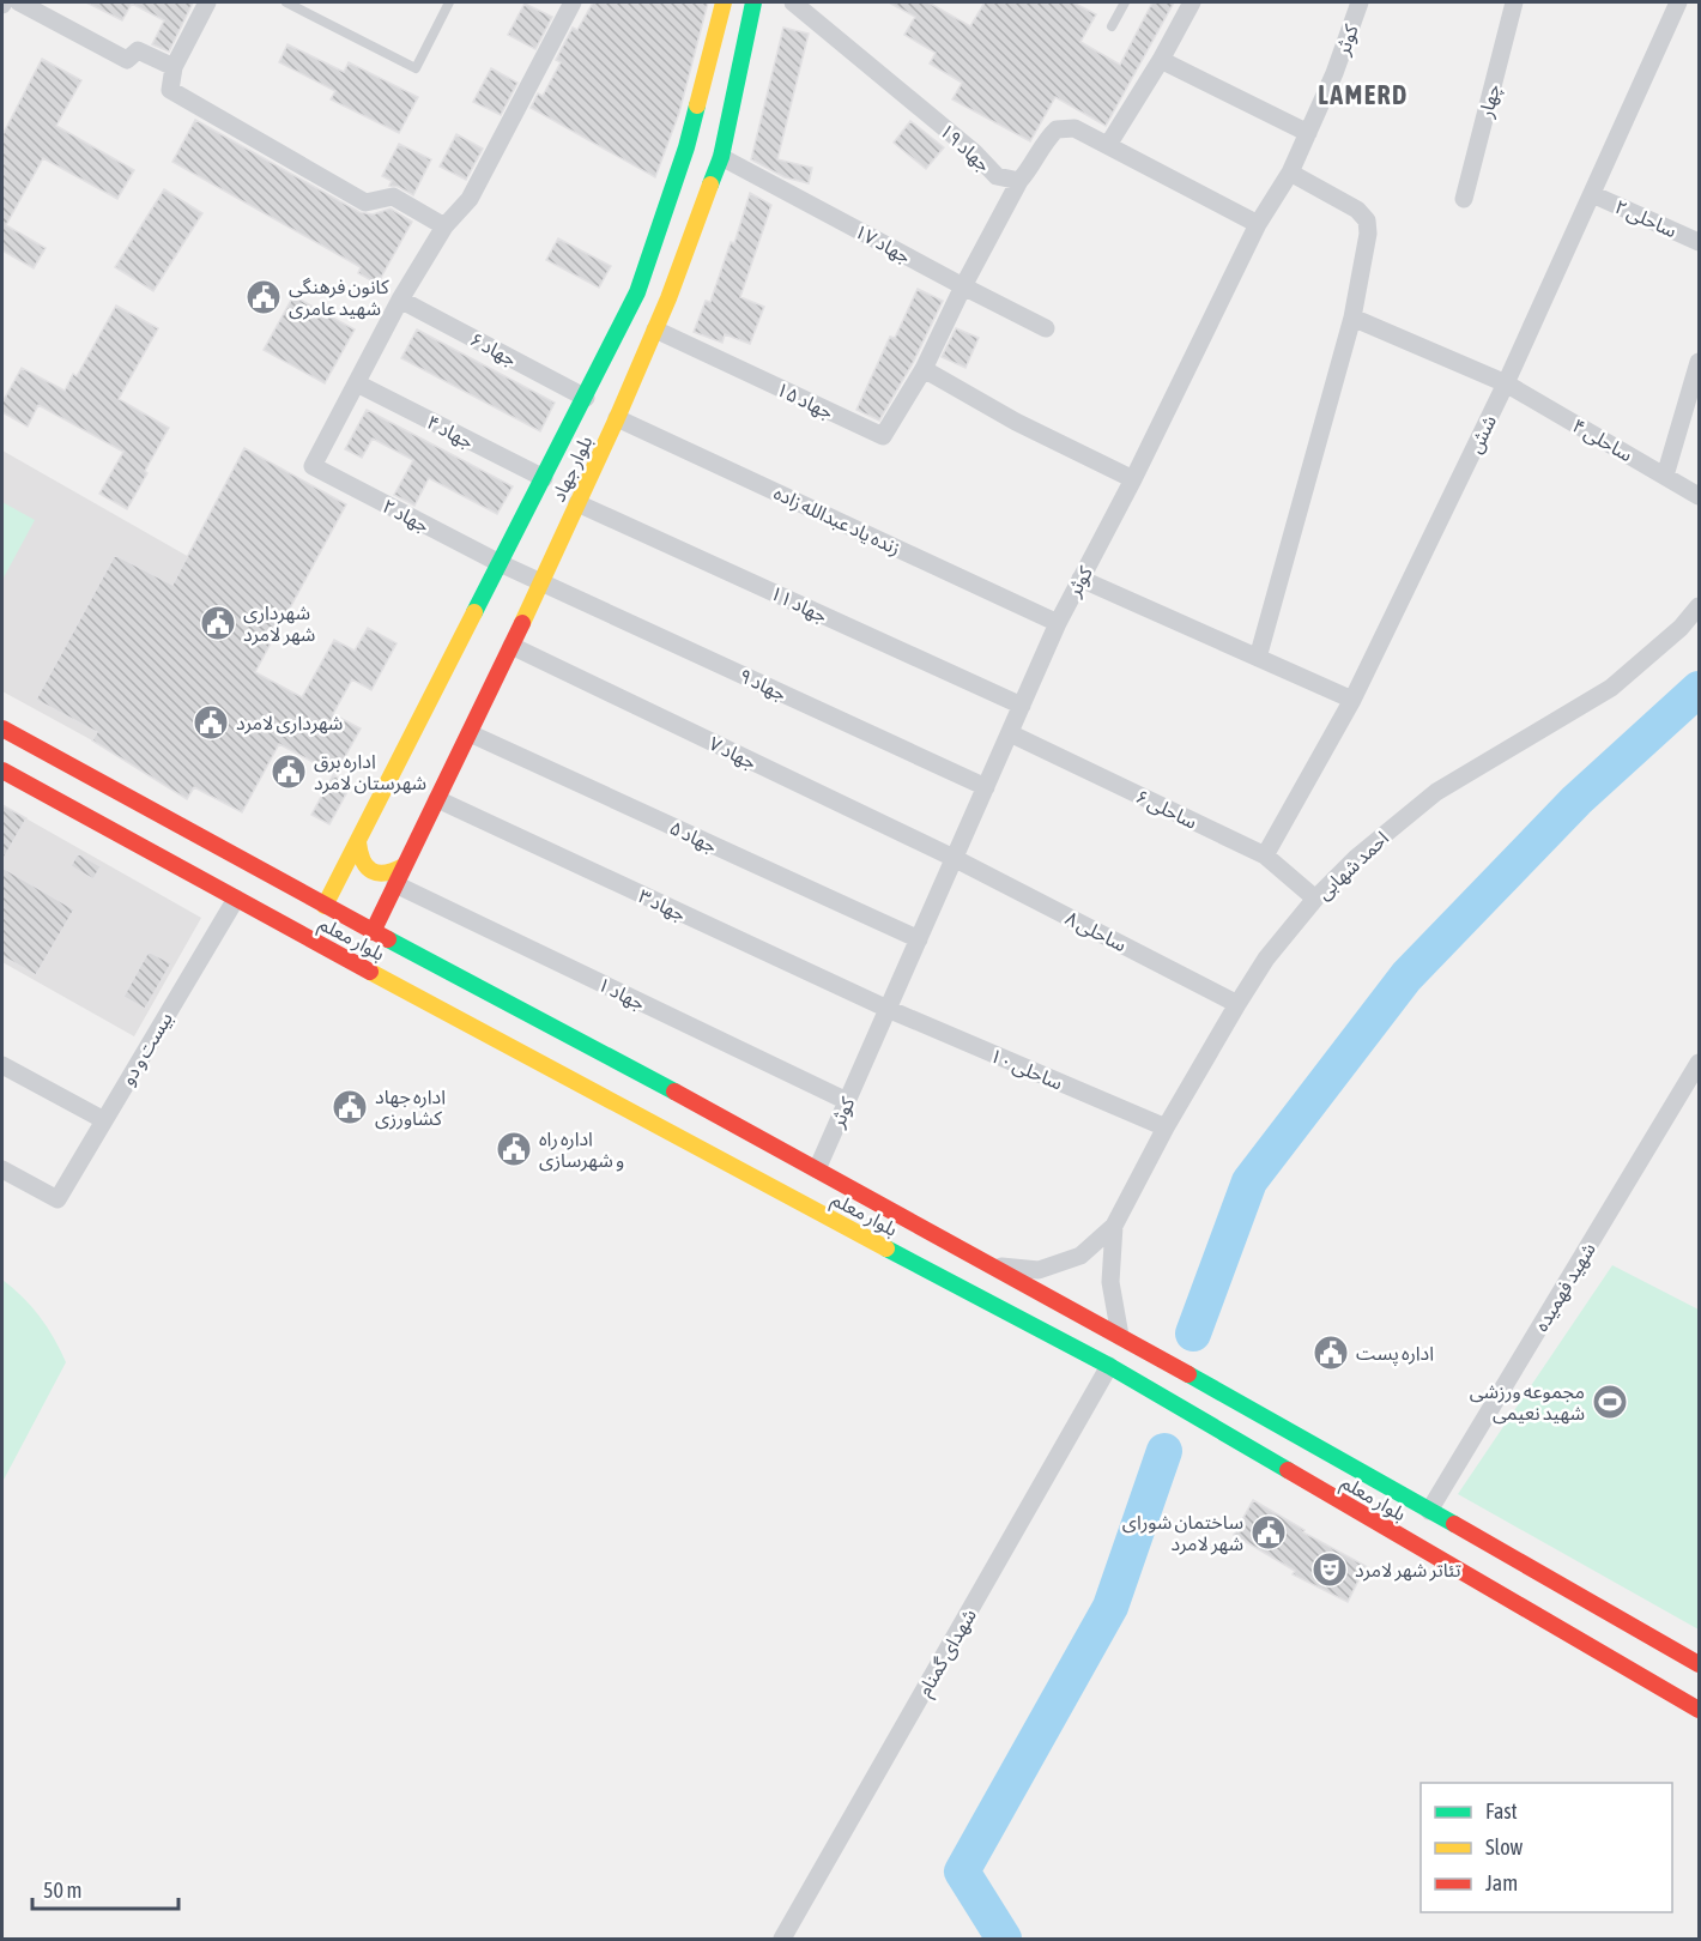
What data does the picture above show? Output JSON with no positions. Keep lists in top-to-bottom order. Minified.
{"streets":{"street":["کوثر","چهار","جهاد ۱۹","ساحلی ۲","جهاد ۱۷","جهاد ۶","جهاد ۱۵","جهاد ۴","شش","ساحلی ۴","بلوار جهاد","جهاد ۲","زنده یاد عبدالله زاده","جهاد ۱۱","جهاد ۹","جهاد ۷","ساحلی ۶","جهاد ۵","احمد شهابی","جهاد ۳","ساحلی ۸","بلوار معلم","جهاد ۱","بیست و دو","ساحلی ۱۰","شهید فهمیده","شهدای گمنام"]},"crossings":[["کوثر","زنده یاد عبدالله زاده"],["کوثر","جهاد ۱۱"],["کوثر","جهاد ۹"],["کوثر","جهاد ۷"],["کوثر","ساحلی ۶"],["کوثر","جهاد ۵"],["کوثر","جهاد ۳"],["کوثر","ساحلی ۸"],["کوثر","بلوار معلم"],["کوثر","جهاد ۱"],["کوثر","ساحلی ۱۰"],["ساحلی ۲","شش"],["جهاد ۱۷","بلوار جهاد"],["جهاد ۶","بلوار جهاد"],["جهاد ۱۵","بلوار جهاد"],["جهاد ۴","بلوار جهاد"],["جهاد ۴","جهاد ۲"],["شش","ساحلی ۴"],["شش","ساحلی ۶"],["بلوار جهاد","جهاد ۲"],["بلوار جهاد","زنده یاد عبدالله زاده"],["بلوار جهاد","جهاد ۱۱"],["بلوار جهاد","جهاد ۹"],["بلوار جهاد","جهاد ۷"],["بلوار جهاد","جهاد ۵"],["بلوار جهاد","جهاد ۳"],["بلوار جهاد","بلوار معلم"],["بلوار جهاد","جهاد ۱"],["جهاد ۲","جهاد ۹"],["جهاد ۷","ساحلی ۸"],["ساحلی ۶","احمد شهابی"],["احمد شهابی","ساحلی ۸"],["احمد شهابی","بلوار معلم"],["احمد شهابی","ساحلی ۱۰"],["جهاد ۳","ساحلی ۱۰"],["بلوار معلم","بیست و دو"],["بلوار معلم","شهید فهمیده"],["بلوار معلم","شهدای گمنام"]],"districts":["LAMERD"],"places":{"public building":["کانون فرهنگی شهید عامری","شهرداری شهر لامرد","شهرداری لامرد","اداره برق شهرستان لامرد","اداره جهاد کشاورزی","اداره راه و شهرسازی","اداره پست","ساختمان شورای شهر لامرد"],"sports":["مجموعه ورزشی شهید نعیمی"],"theatre":["تئاتر شهر لامرد"]},"legend":["Fast","Slow","Jam"],"scale_bar":"50 m"}
